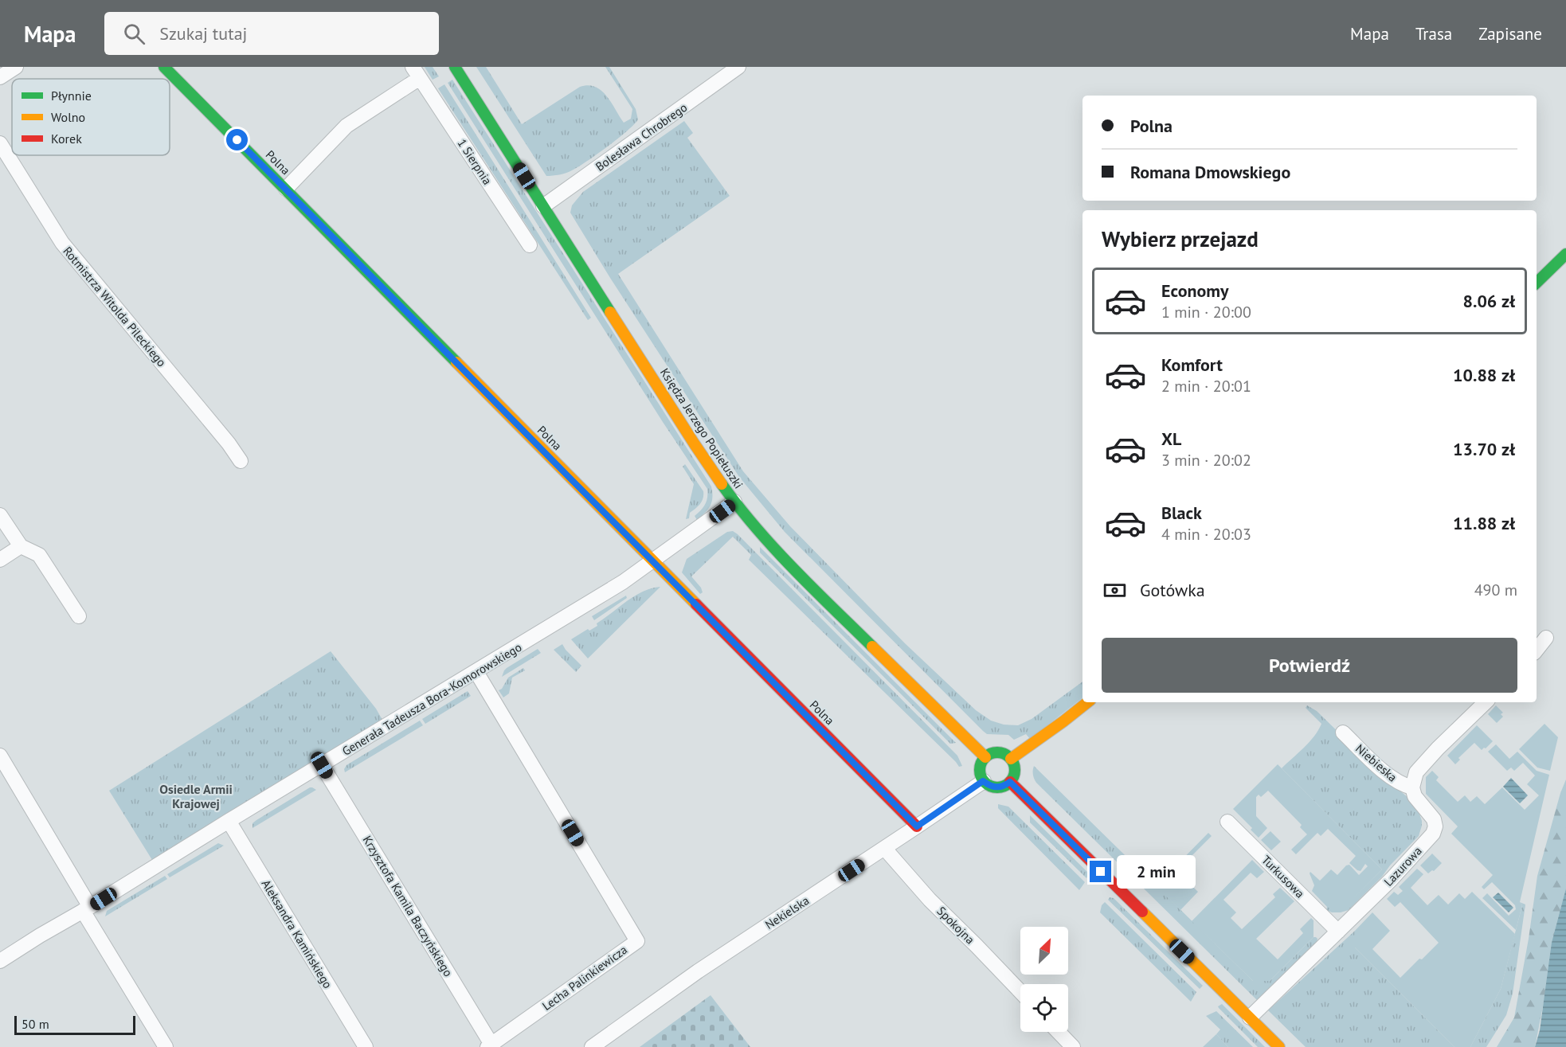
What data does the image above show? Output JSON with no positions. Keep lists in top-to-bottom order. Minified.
{"streets":{"street":["Bolesława Chrobrego","1 Sierpnia","Polna","Rotmistrza Witolda Pileckiego","Księdza Jerzego Popiełuszki","Generała Tadeusza Bora-Komorowskiego","Niebieska","Lazurowa","Turkusowa","Krzysztofa Kamila Baczyńskiego","Nekielska","Spokojna","Aleksandra Kamińskiego","Lecha Palinkiewicza"]},"crossings":[["Bolesława Chrobrego","Księdza Jerzego Popiełuszki"],["1 Sierpnia","Polna"],["Polna","Generała Tadeusza Bora-Komorowskiego"],["Polna","Nekielska"],["Księdza Jerzego Popiełuszki","Generała Tadeusza Bora-Komorowskiego"],["Księdza Jerzego Popiełuszki","Nekielska"],["Generała Tadeusza Bora-Komorowskiego","Krzysztofa Kamila Baczyńskiego"],["Generała Tadeusza Bora-Komorowskiego","Aleksandra Kamińskiego"],["Generała Tadeusza Bora-Komorowskiego","Lecha Palinkiewicza"],["Niebieska","Lazurowa"],["Lazurowa","Turkusowa"],["Krzysztofa Kamila Baczyńskiego","Lecha Palinkiewicza"],["Nekielska","Spokojna"]],"districts":["Osiedle Armii Krajowej"],"legend":["Płynnie","Wolno","Korek"],"scale_bar":"50 m","north":"top right","page":{"header":"Mapa","search":"Szukaj tutaj","nav":["Mapa","Trasa","Zapisane"],"banner":["Polna","Romana Dmowskiego"],"heading":"Wybierz przejazd","list":[{"name":"Economy","note":"1 min · 20:00","value":"8.06 zł"},{"name":"Komfort","note":"2 min · 20:01","value":"10.88 zł"},{"name":"XL","note":"3 min · 20:02","value":"13.70 zł"},{"name":"Black","note":"4 min · 20:03","value":"11.88 zł"}],"pay":["Gotówka","490 m"],"buttons":"Potwierdź","bubble":"2 min","scale":"50 m"}}
